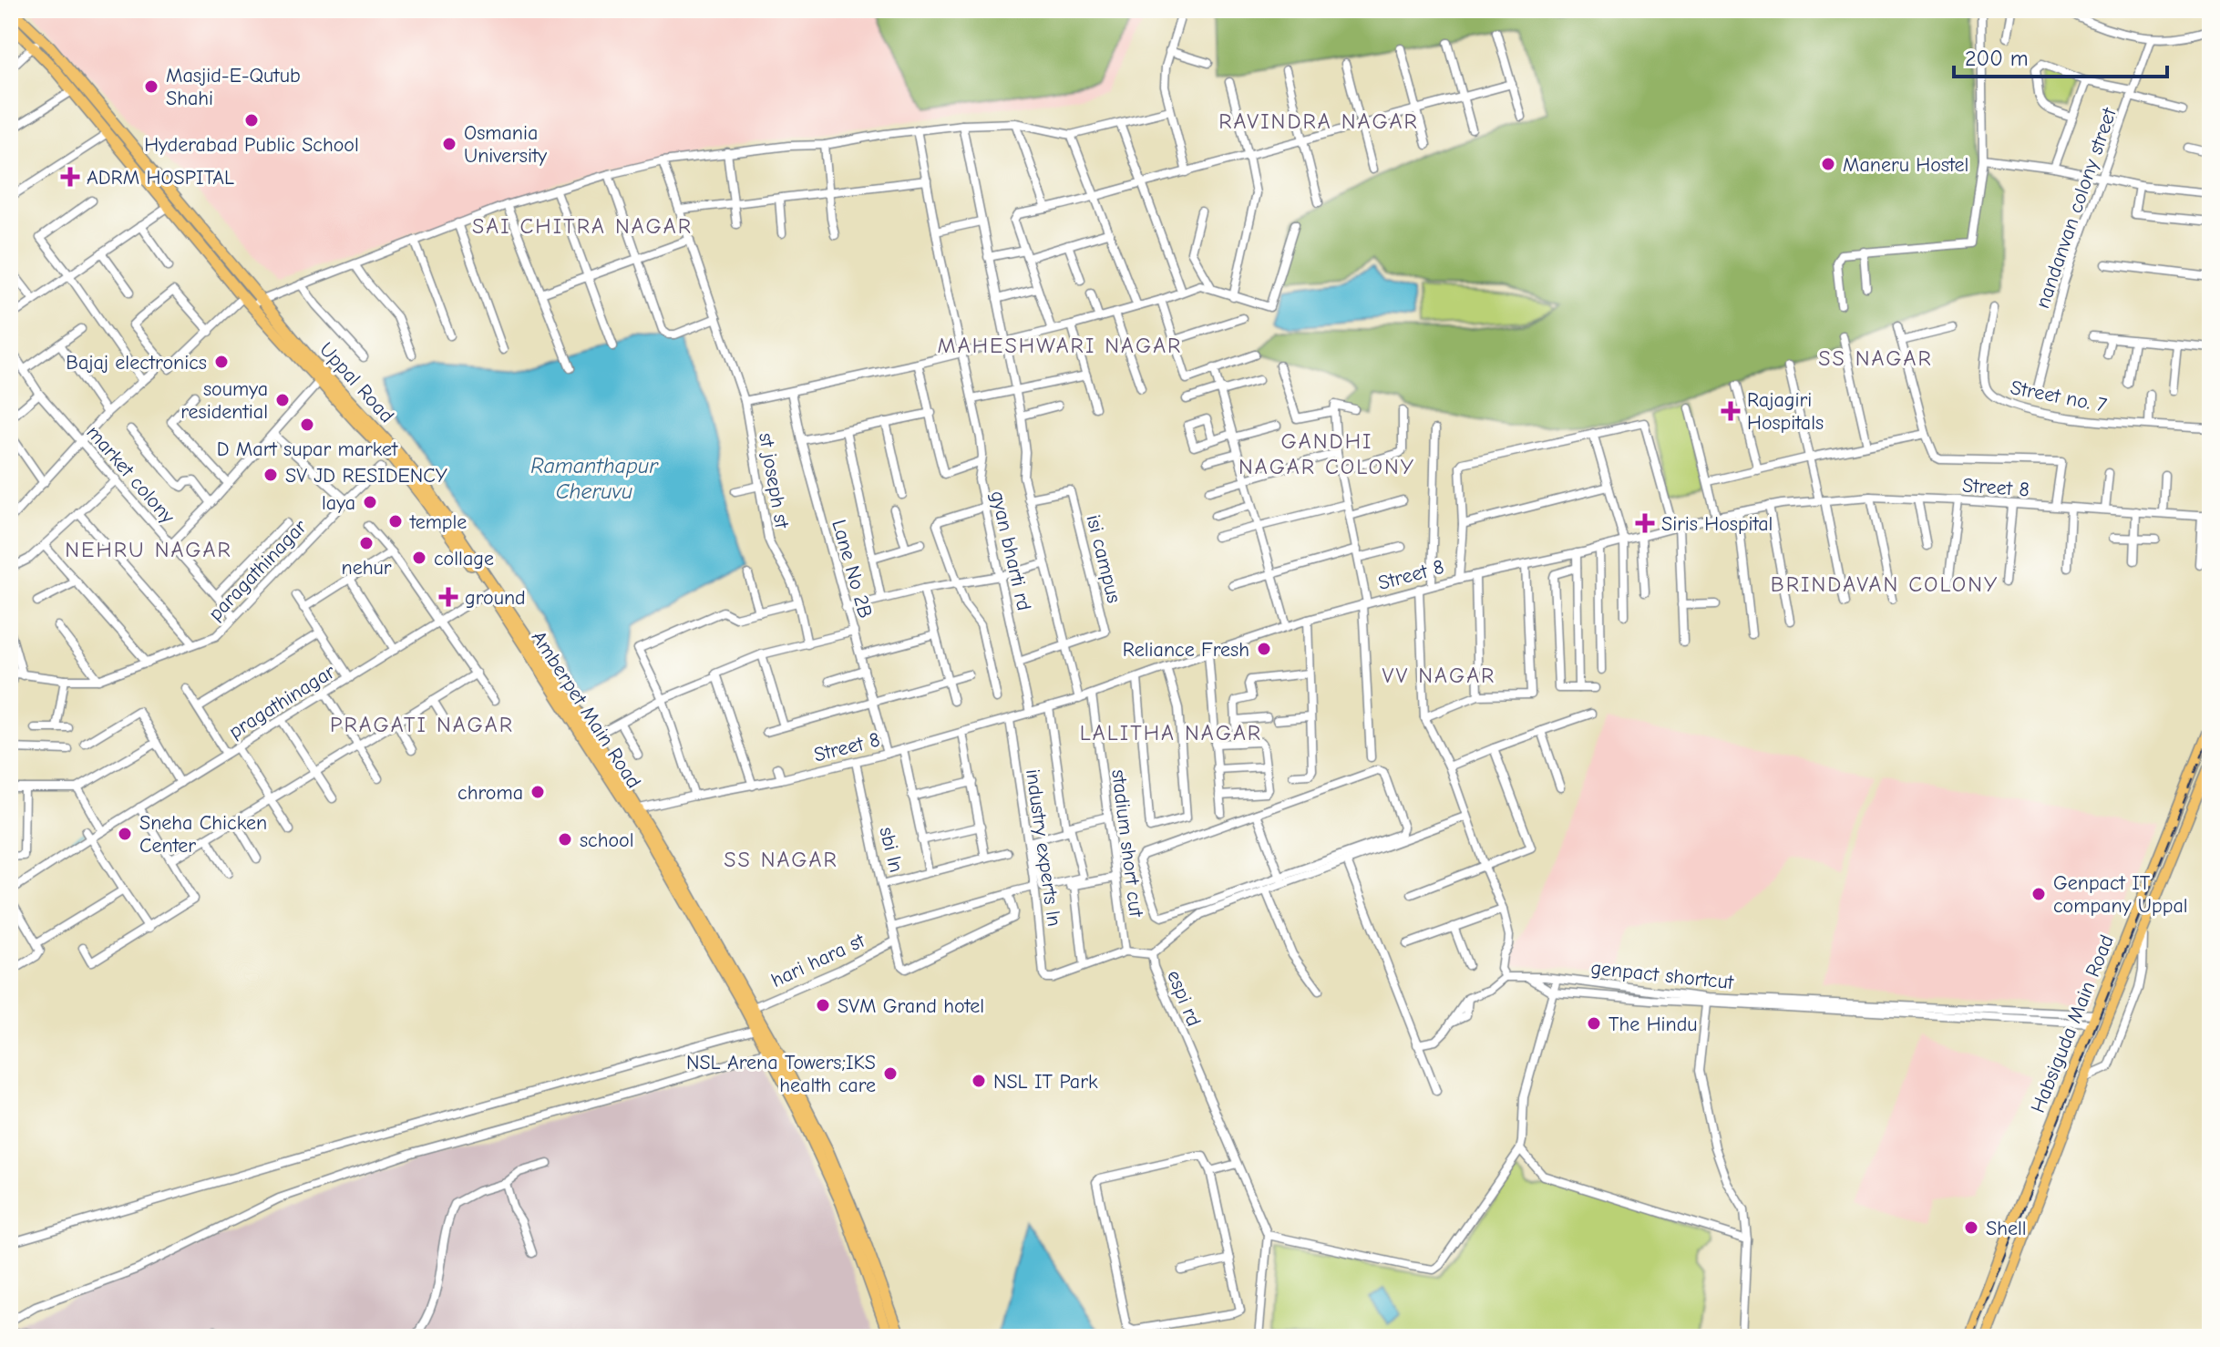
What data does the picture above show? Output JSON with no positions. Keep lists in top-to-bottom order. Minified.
{"streets":{"highway":["Uppal Road","Amberpet Main Road"],"main road":["Habsiguda Main Road"],"street":["nandanvan colony street","Street no. 7","market colony","st joseph st","Street 8","gyan bharti rd","isi campus","Lane No 2B","paragathinagar","pragathinagar","stadium short cut","industry experts ln","sbi ln","hari hara st","genpact shortcut","espi rd"]},"crossings":[["Uppal Road","Street 8"],["Uppal Road","Amberpet Main Road"],["market colony","paragathinagar"],["Street 8","gyan bharti rd"],["Street 8","Lane No 2B"],["Street 8","Amberpet Main Road"],["Street 8","stadium short cut"],["Street 8","industry experts ln"],["Street 8","sbi ln"],["gyan bharti rd","isi campus"],["pragathinagar","Amberpet Main Road"]],"districts":["RAVINDRA NAGAR","SAI CHITRA NAGAR","MAHESHWARI NAGAR","SS NAGAR","GANDHI NAGAR COLONY","NEHRU NAGAR","BRINDAVAN COLONY","VV NAGAR","PRAGATI NAGAR","LALITHA NAGAR","SS NAGAR"],"water":["Ramanthapur Cheruvu"],"places":{"other":["Masjid-E-Qutub Shahi","Hyderabad Public School","Osmania University","Maneru Hostel","Bajaj electronics","soumya residential","D Mart supar market","SV JD RESIDENCY","laya","temple","nehur","collage","Reliance Fresh","chroma","Sneha Chicken Center","school","Genpact IT company Uppal","SVM Grand hotel","The Hindu","NSL Arena Towers;IKS health care","NSL IT Park","Shell"],"health":["ADRM HOSPITAL","Rajagiri Hospitals","Siris Hospital","ground"]},"scale_bar":"200 m"}
